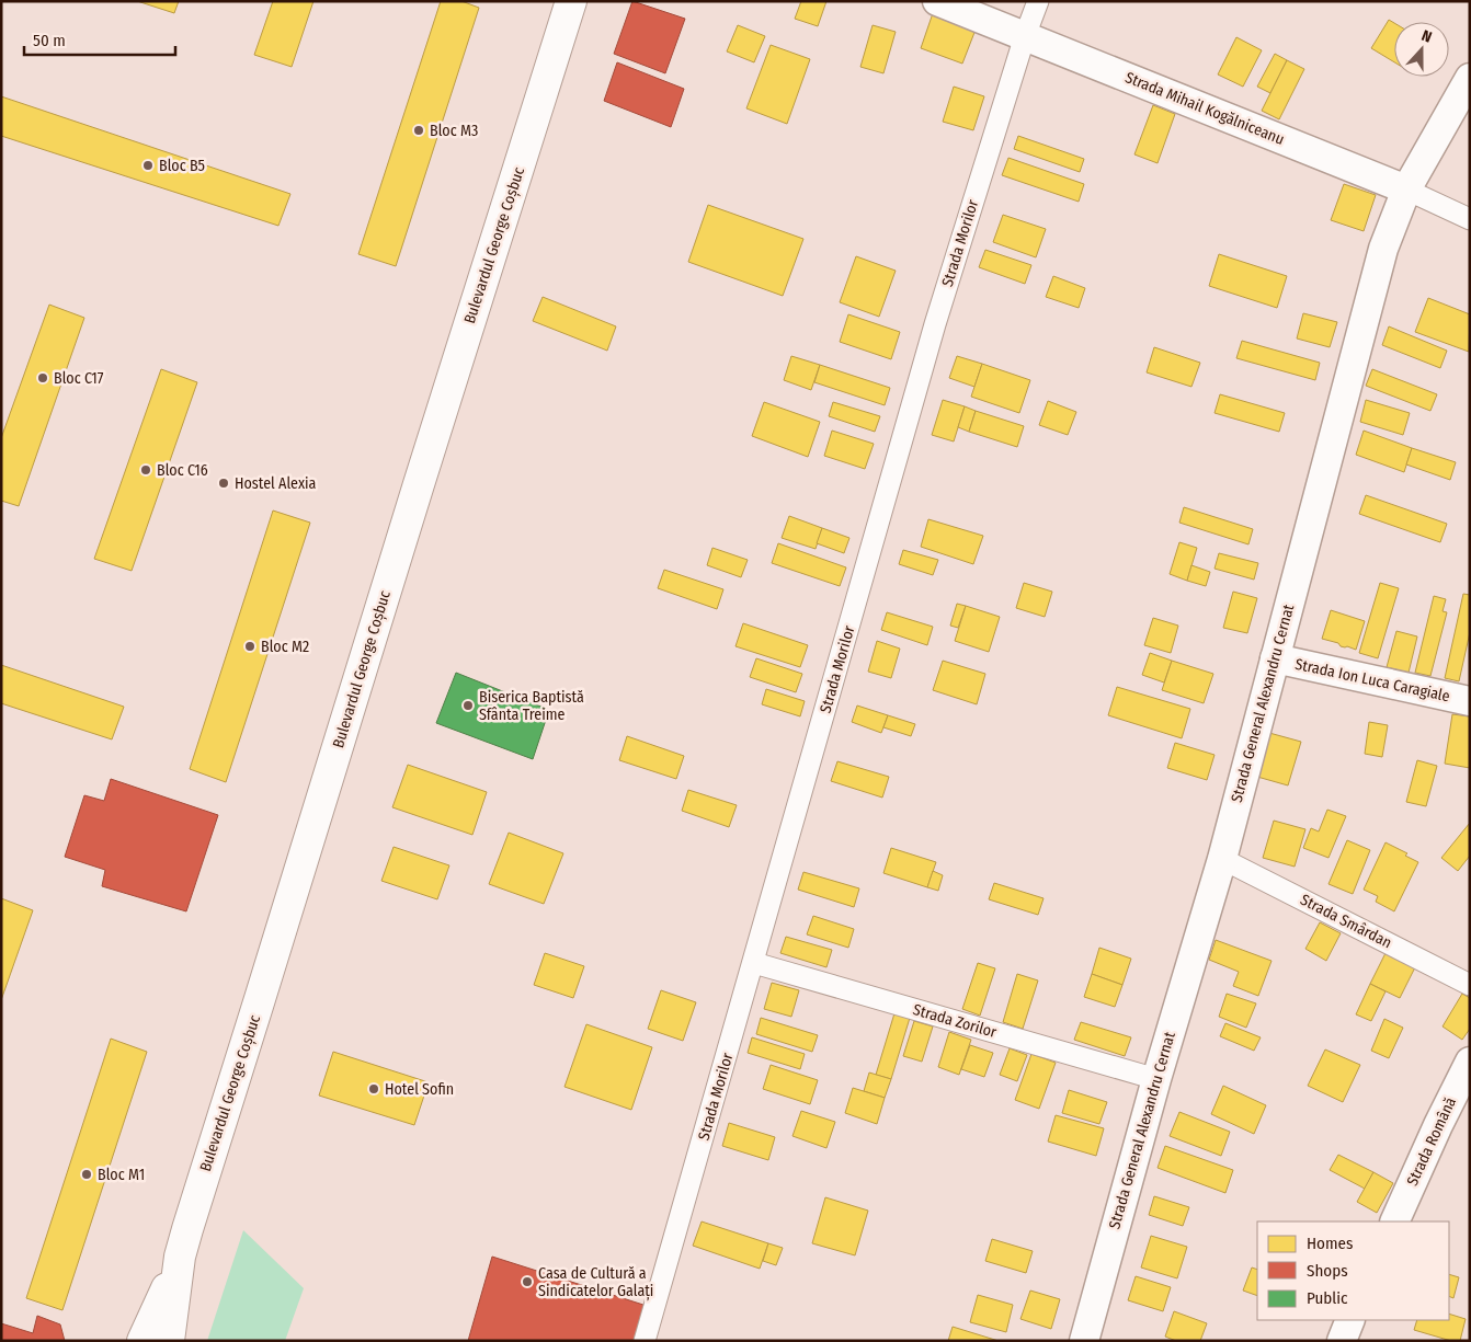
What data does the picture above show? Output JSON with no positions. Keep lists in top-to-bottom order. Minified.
{"streets":{"main road":["Bulevardul George Coșbuc"],"street":["Strada Mihail Kogălniceanu","Strada Morilor","Strada Ion Luca Caragiale","Strada General Alexandru Cernat","Strada Smârdan","Strada Zorilor","Strada Română"]},"crossings":[["Strada Mihail Kogălniceanu","Strada Morilor"],["Strada Mihail Kogălniceanu","Strada General Alexandru Cernat"],["Strada Morilor","Strada Zorilor"],["Strada Ion Luca Caragiale","Strada General Alexandru Cernat"],["Strada General Alexandru Cernat","Strada Smârdan"],["Strada General Alexandru Cernat","Strada Zorilor"]],"places":["Bloc M3","Bloc B5","Bloc C17","Bloc C16","Hostel Alexia","Bloc M2","Biserica Baptistă Sfânta Treime","Hotel Sofin","Bloc M1","Casa de Cultură a Sindicatelor Galați"],"legend":["Homes","Shops","Public"],"scale_bar":"50 m","north":"top"}
